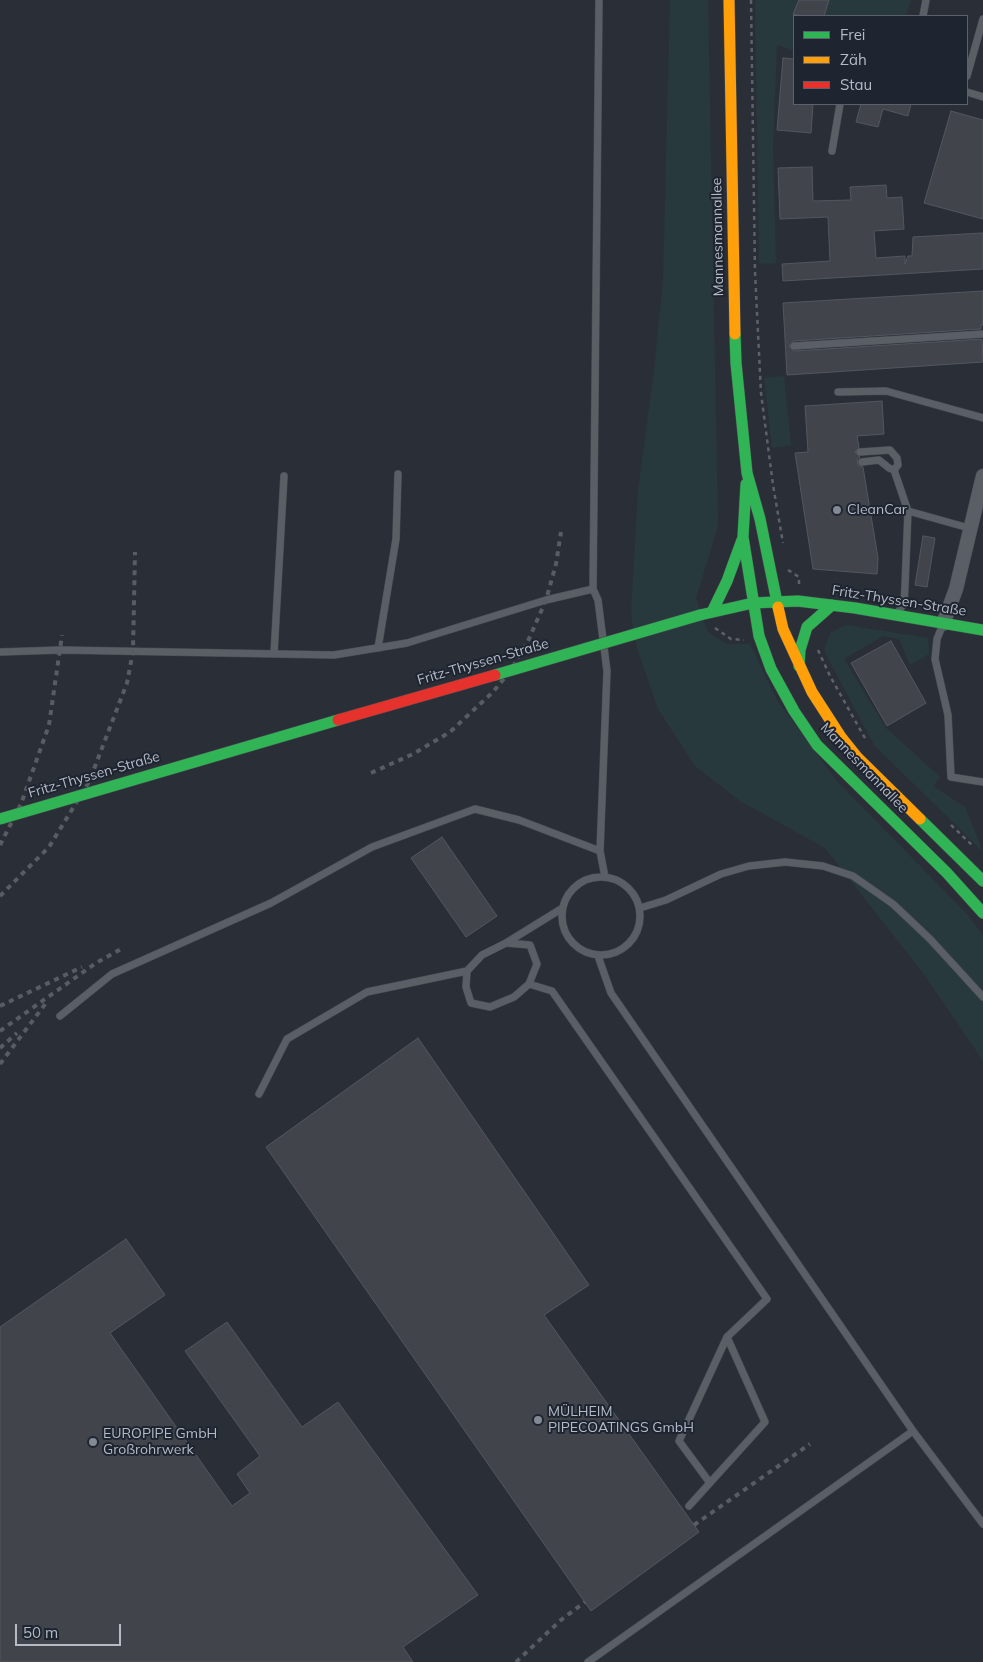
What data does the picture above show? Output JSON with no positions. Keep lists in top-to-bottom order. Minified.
{"streets":{"main road":["Mannesmannallee","Fritz-Thyssen-Straße"]},"crossings":[["Mannesmannallee","Fritz-Thyssen-Straße"]],"places":["CleanCar","MÜLHEIM PIPECOATINGS GmbH","EUROPIPE GmbH Großrohrwerk"],"legend":["Frei","Zäh","Stau"],"scale_bar":"50 m"}
